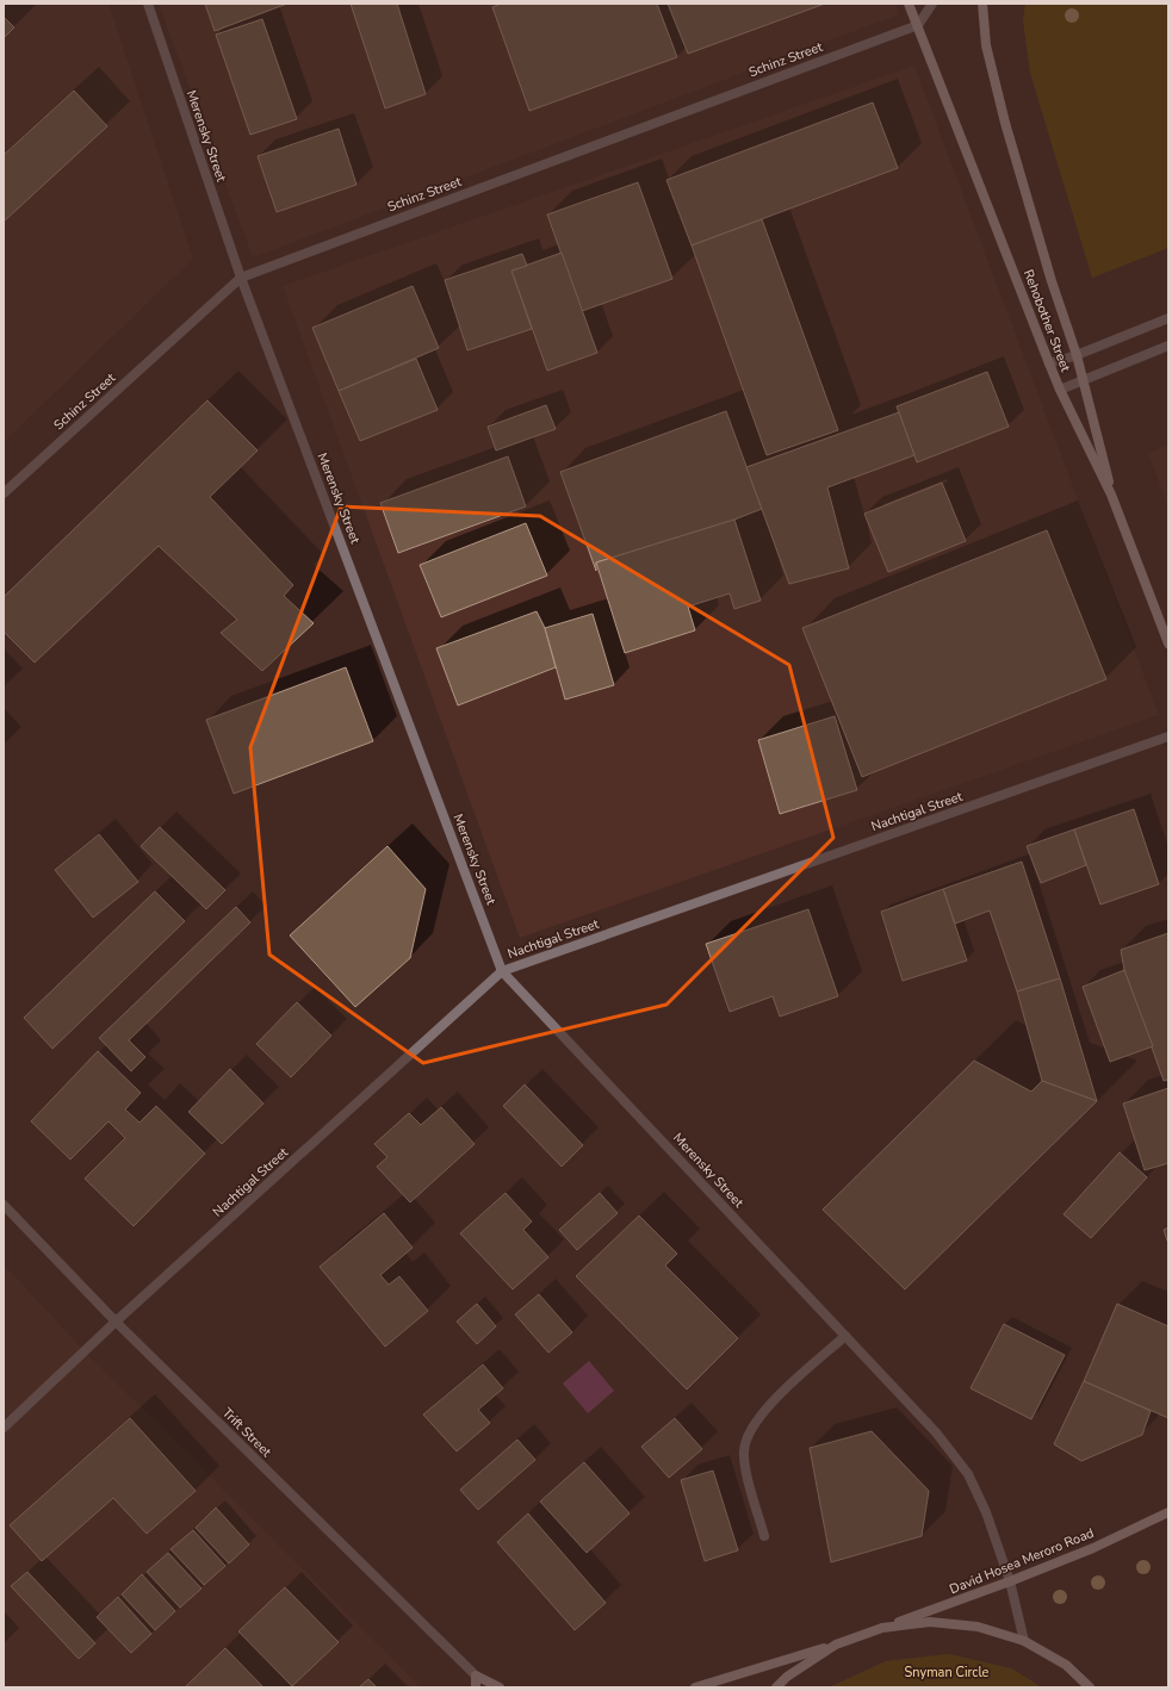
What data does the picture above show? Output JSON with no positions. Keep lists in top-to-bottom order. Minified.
{"streets":{"main road":["Rehobother Street","David Hosea Meroro Road"],"street":["Schinz Street","Merensky Street","Nachtigal Street","Trift Street"]},"crossings":[["Schinz Street","Merensky Street"],["Schinz Street","Rehobother Street"],["Merensky Street","Nachtigal Street"],["Merensky Street","David Hosea Meroro Road"],["Nachtigal Street","Trift Street"]],"parks":["Snyman Circle"]}
